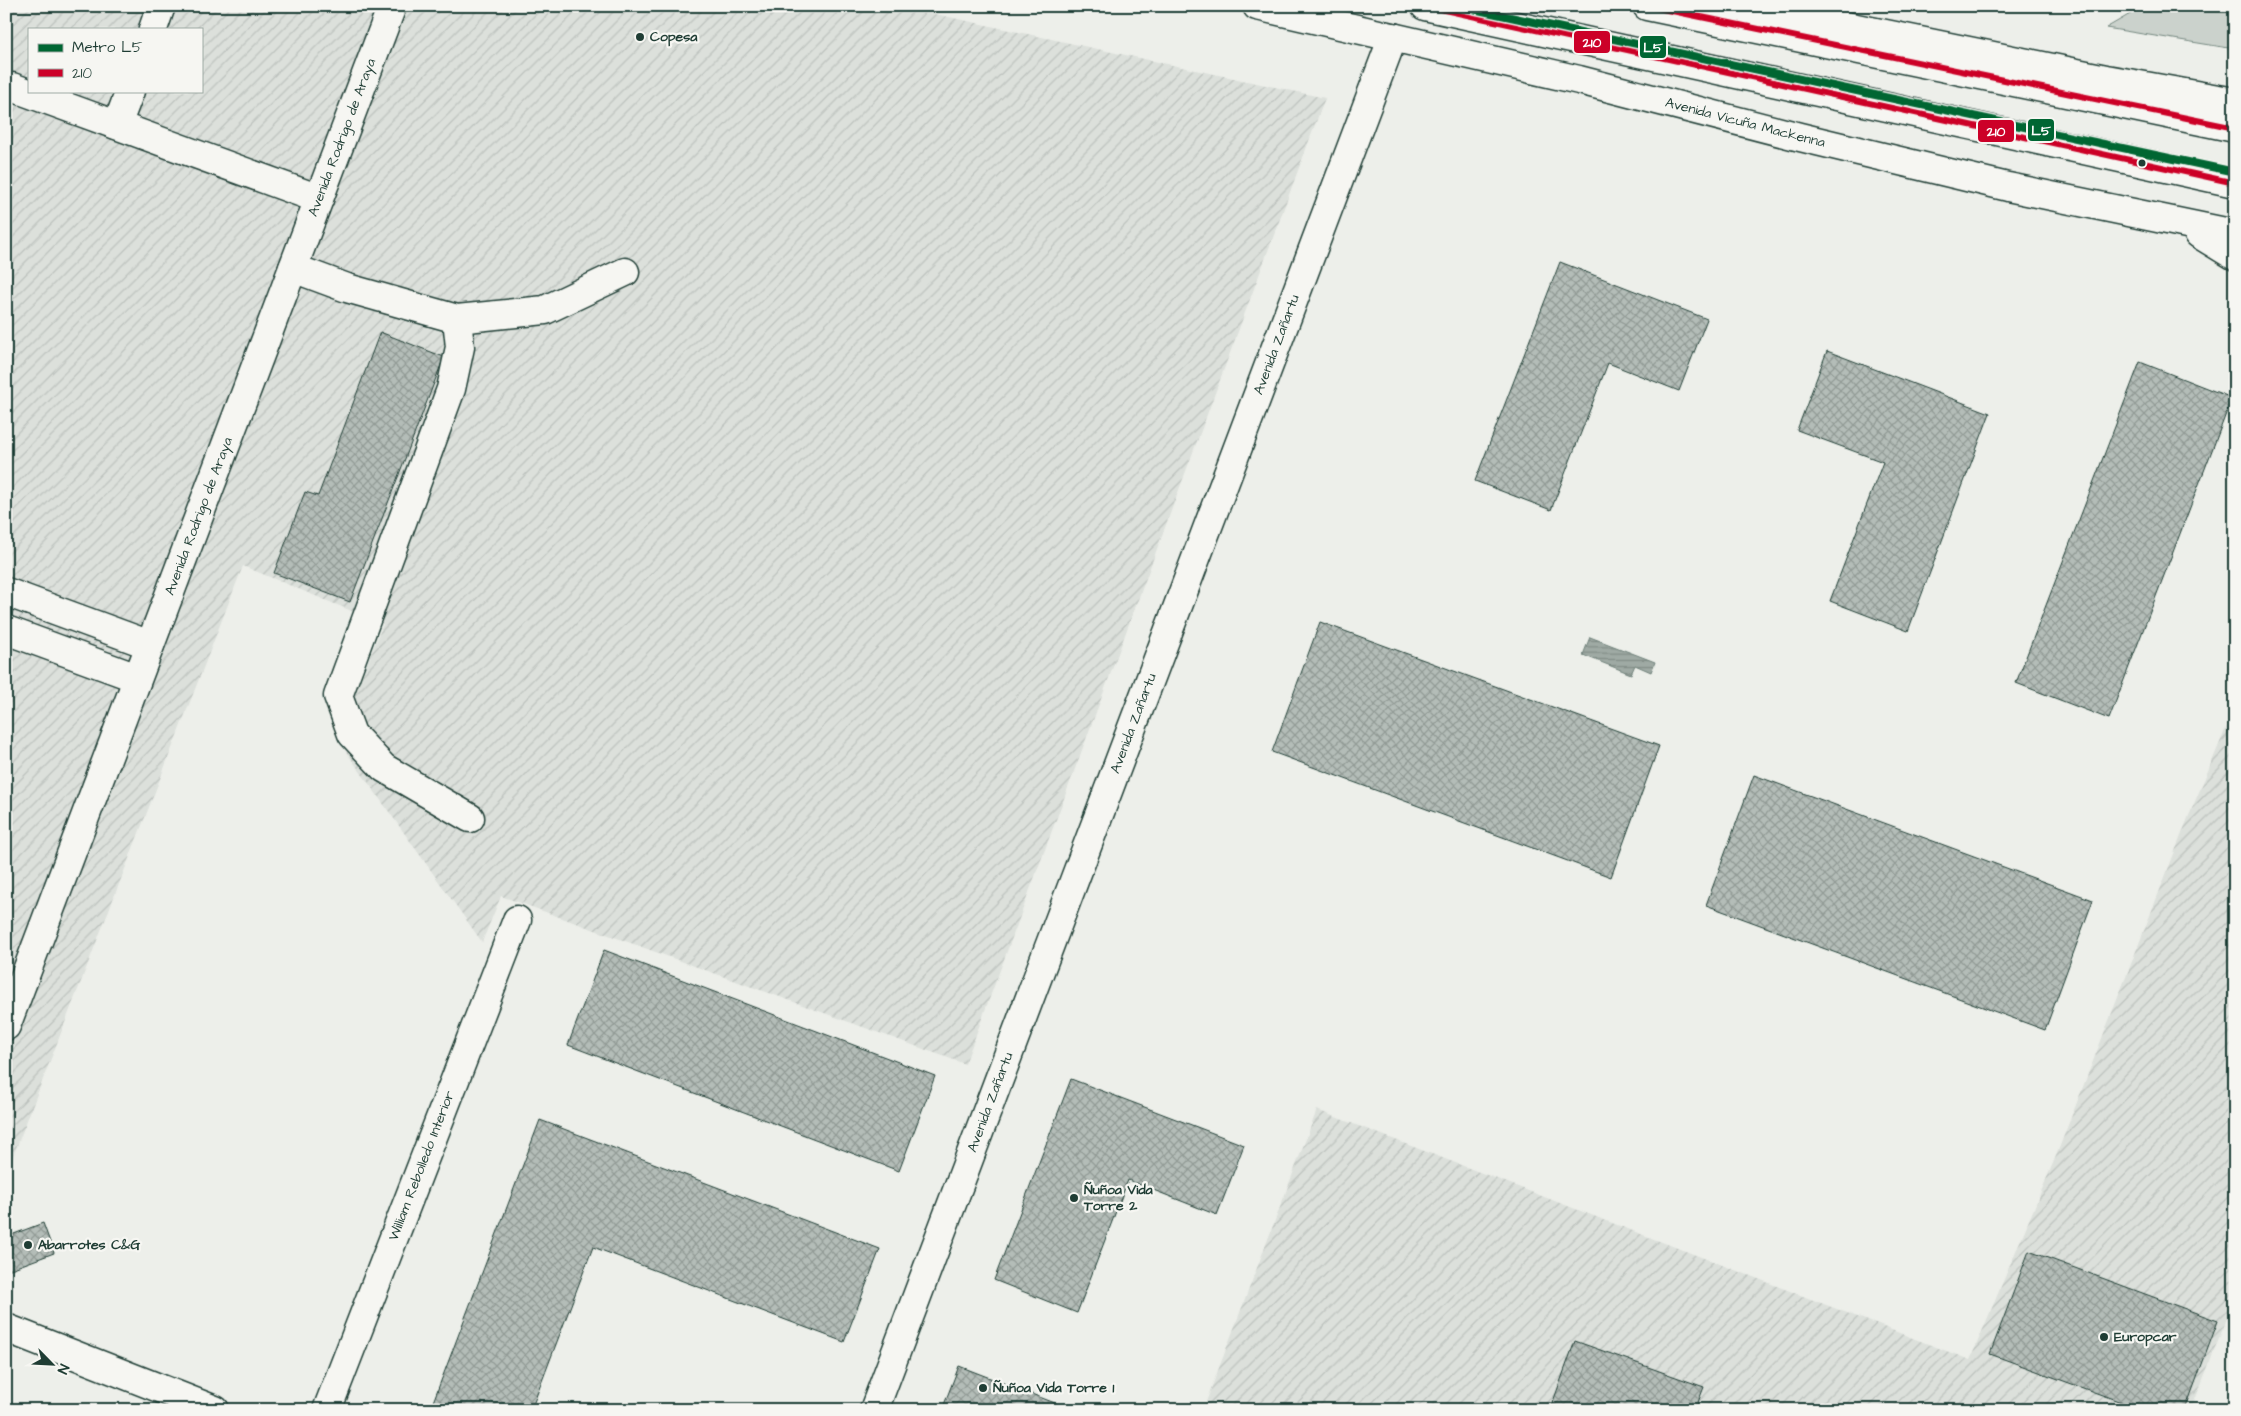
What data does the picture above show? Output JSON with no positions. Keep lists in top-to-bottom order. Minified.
{"streets":{"main road":["Avenida Vicuña Mackenna","Avenida Rodrigo de Araya","Avenida Zañartu","William Rebolledo Interior"]},"crossings":[["Avenida Vicuña Mackenna","Avenida Zañartu"]],"places":["Copesa","Ñuñoa Vida Torre 2","Abarrotes C&G","Europcar","Ñuñoa Vida Torre 1"],"lines":["metro line L5","transit line 210"],"legend":["Metro L5","210"],"north":"bottom right"}
